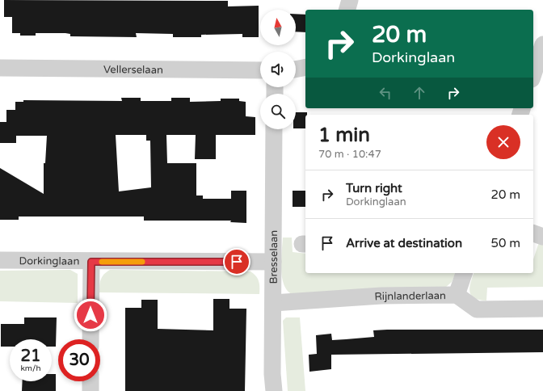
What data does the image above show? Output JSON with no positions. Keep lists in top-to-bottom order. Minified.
{"streets":{"street":["Vellerselaan","Bresselaan","Dorkinglaan","Rijnlanderlaan"]},"crossings":[["Bresselaan","Dorkinglaan"],["Bresselaan","Rijnlanderlaan"]],"north":"top","page":{"turn":["20 m","Dorkinglaan"],"heading":["1 min","70 m · 10:47"],"list":[{"name":"Turn right","note":"Dorkinglaan","value":"20 m"},{"name":"Arrive at destination","value":"50 m"}],"speed":"21 km/h","limit":"30"}}
